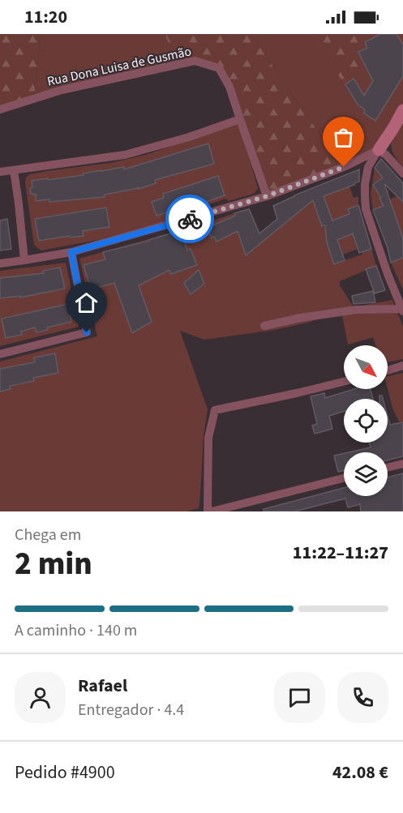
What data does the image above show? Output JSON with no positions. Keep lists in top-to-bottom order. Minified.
{"streets":{"street":["Rua Dona Luisa de Gusmão"]},"north":"bottom right","page":{"status":"11:20","heading":["2 min","Chega em","11:22–11:27"],"panel":["Rafael","Entregador · 4.4","Pedido #4900","42.08 €"],"bar":"A caminho · 140 m"}}
